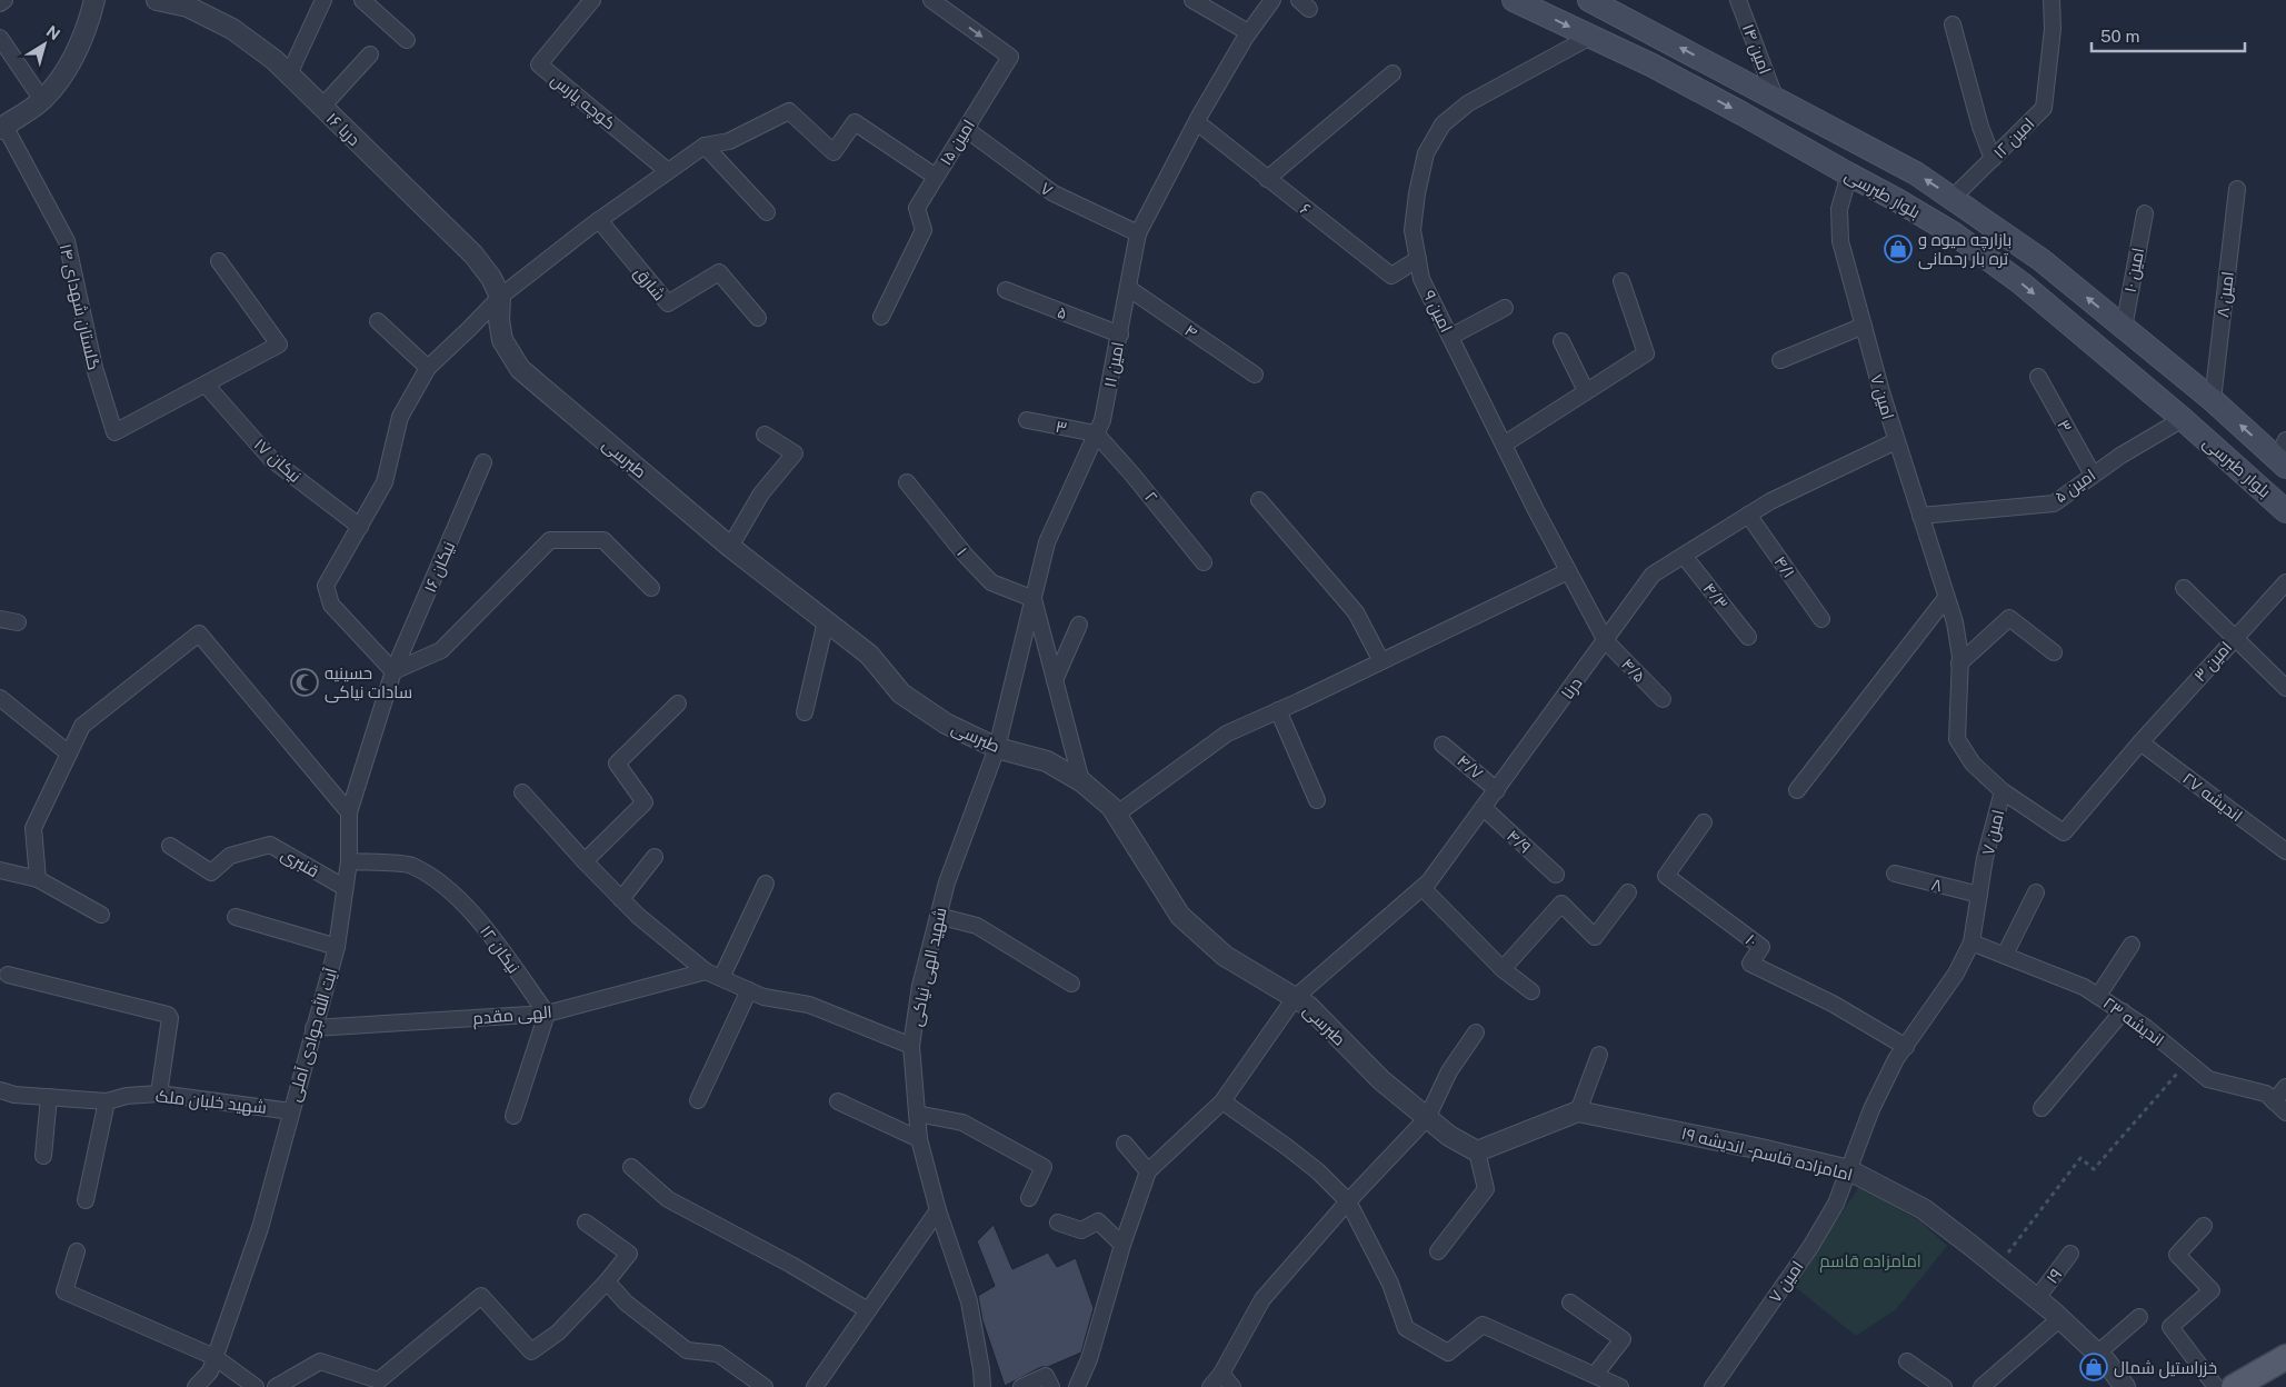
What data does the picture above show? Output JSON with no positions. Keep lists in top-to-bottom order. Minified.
{"streets":{"main road":["بلوار طبرسی"],"street":["امین ۱۴","کوچه پارس","دریا ۱۶","امین ۱۲","امین ۱۵","۷","۶","امین ۱۰","شارق","امین ۸","گلستان شهدای ۱۴","امین ۹","۵","۴","امین ۱۱","امین ۷","۳","طبرسی","نیکان ۱۷","امین ۵","۲","۱","نیکان ۱۶","۴/۱","۴/۳","امین ۳","۴/۵","درنا","۴/۷","اندیشه ۲۷","۴/۹","قنبری","۸","۱۰","نیکان ۱۲","شهید الهی نیاکی","الهی مقدم","اندیشه ۲۳","آیت الله جوادی آملی","شهید خلبان ملک","امامزاده قاسم - اندیشه ۱۹","۱۹"]},"crossings":[["امین ۱۴","بلوار طبرسی"],["دریا ۱۶","طبرسی"],["امین ۱۲","بلوار طبرسی"],["امین ۱۵","۷"],["۷","امین ۱۱"],["بلوار طبرسی","امین ۱۰"],["بلوار طبرسی","امین ۸"],["بلوار طبرسی","امین ۹"],["بلوار طبرسی","امین ۷"],["بلوار طبرسی","امین ۵"],["۶","امین ۹"],["۶","امین ۱۱"],["گلستان شهدای ۱۴","نیکان ۱۷"],["امین ۹","۴/۵"],["امین ۹","درنا"],["۵","امین ۱۱"],["۴","امین ۱۱"],["امین ۱۱","۳"],["امین ۱۱","طبرسی"],["امین ۱۱","۲"],["امین ۱۱","۱"],["امین ۱۱","شهید الهی نیاکی"],["امین ۷","امین ۵"],["امین ۷","امین ۳"],["امین ۷","درنا"],["امین ۷","۸"],["امین ۷","۱۰"],["امین ۷","اندیشه ۲۳"],["امین ۷","امامزاده قاسم - اندیشه ۱۹"],["۳","امین ۵"],["۳","۲"],["طبرسی","درنا"],["طبرسی","شهید الهی نیاکی"],["نیکان ۱۶","آیت الله جوادی آملی"],["۴/۱","درنا"],["۴/۳","درنا"],["امین ۳","اندیشه ۲۷"],["۴/۵","درنا"],["درنا","۴/۷"],["درنا","۴/۹"],["قنبری","آیت الله جوادی آملی"],["نیکان ۱۲","الهی مقدم"],["نیکان ۱۲","آیت الله جوادی آملی"],["الهی مقدم","آیت الله جوادی آملی"],["آیت الله جوادی آملی","شهید خلبان ملک"],["امامزاده قاسم - اندیشه ۱۹","۱۹"]],"parks":["امامزاده قاسم"],"places":{"shop":["بازارچه میوه و تره بار رحمانی","خزراستیل شمال"],"mosque":["حسینیه سادات نیاکی"]},"scale_bar":"50 m","north":"top right"}
